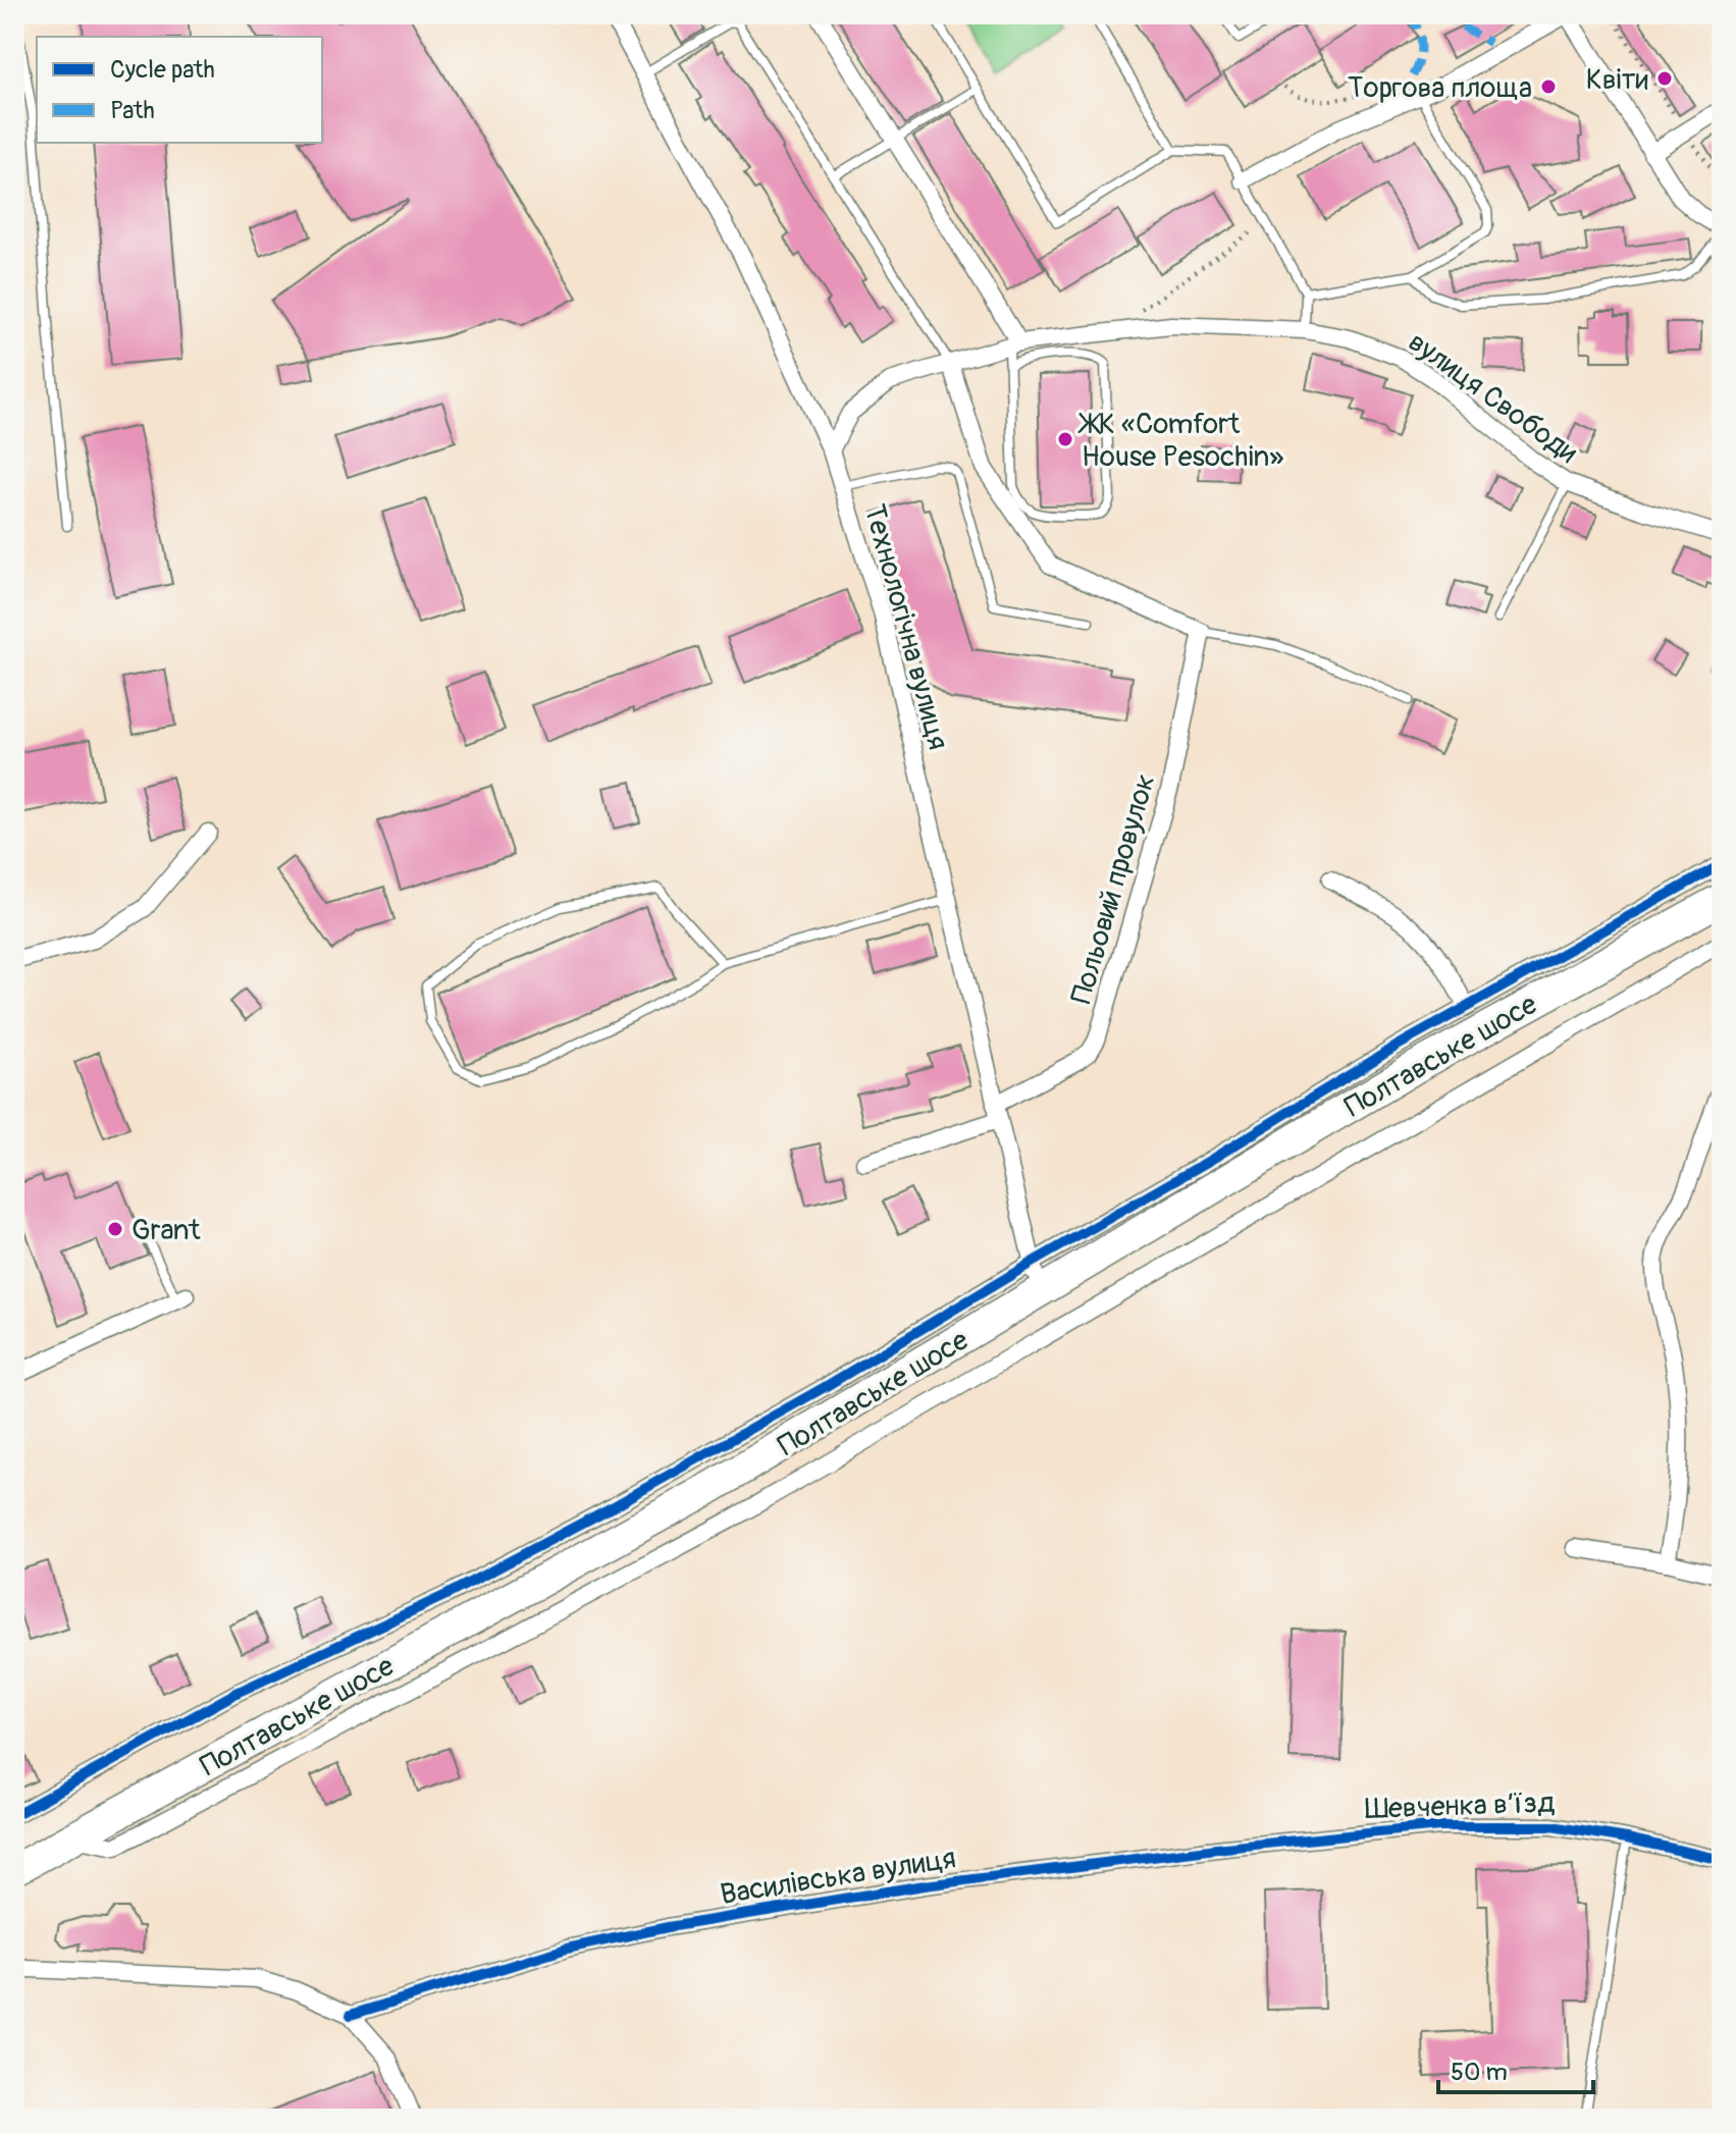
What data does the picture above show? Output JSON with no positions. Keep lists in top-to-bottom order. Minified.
{"streets":{"highway":["Полтавське шосе"],"street":["вулиця Свободи","Технологічна вулиця","Польовий провулок","Шевченка в’їзд","Василівська вулиця"]},"crossings":[["вулиця Свободи","Технологічна вулиця"],["Технологічна вулиця","Польовий провулок"],["Технологічна вулиця","Полтавське шосе"],["Шевченка в’їзд","Василівська вулиця"]],"places":["Квіти","Торгова площа","ЖК «Comfort House Pesochin»","Grant"],"legend":["Cycle path","Path"],"scale_bar":"50 m"}
